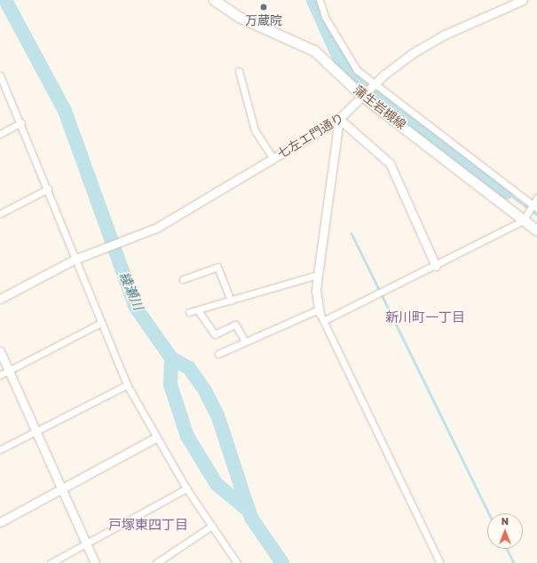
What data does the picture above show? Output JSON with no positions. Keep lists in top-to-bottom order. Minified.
{"streets":{"main road":["蒲生岩槻線"],"street":["七左エ門通り"]},"crossings":[["蒲生岩槻線","七左エ門通り"]],"districts":["新川町一丁目","戸塚東四丁目"],"water":["綾瀬川"],"places":["万蔵院"],"north":"top"}
